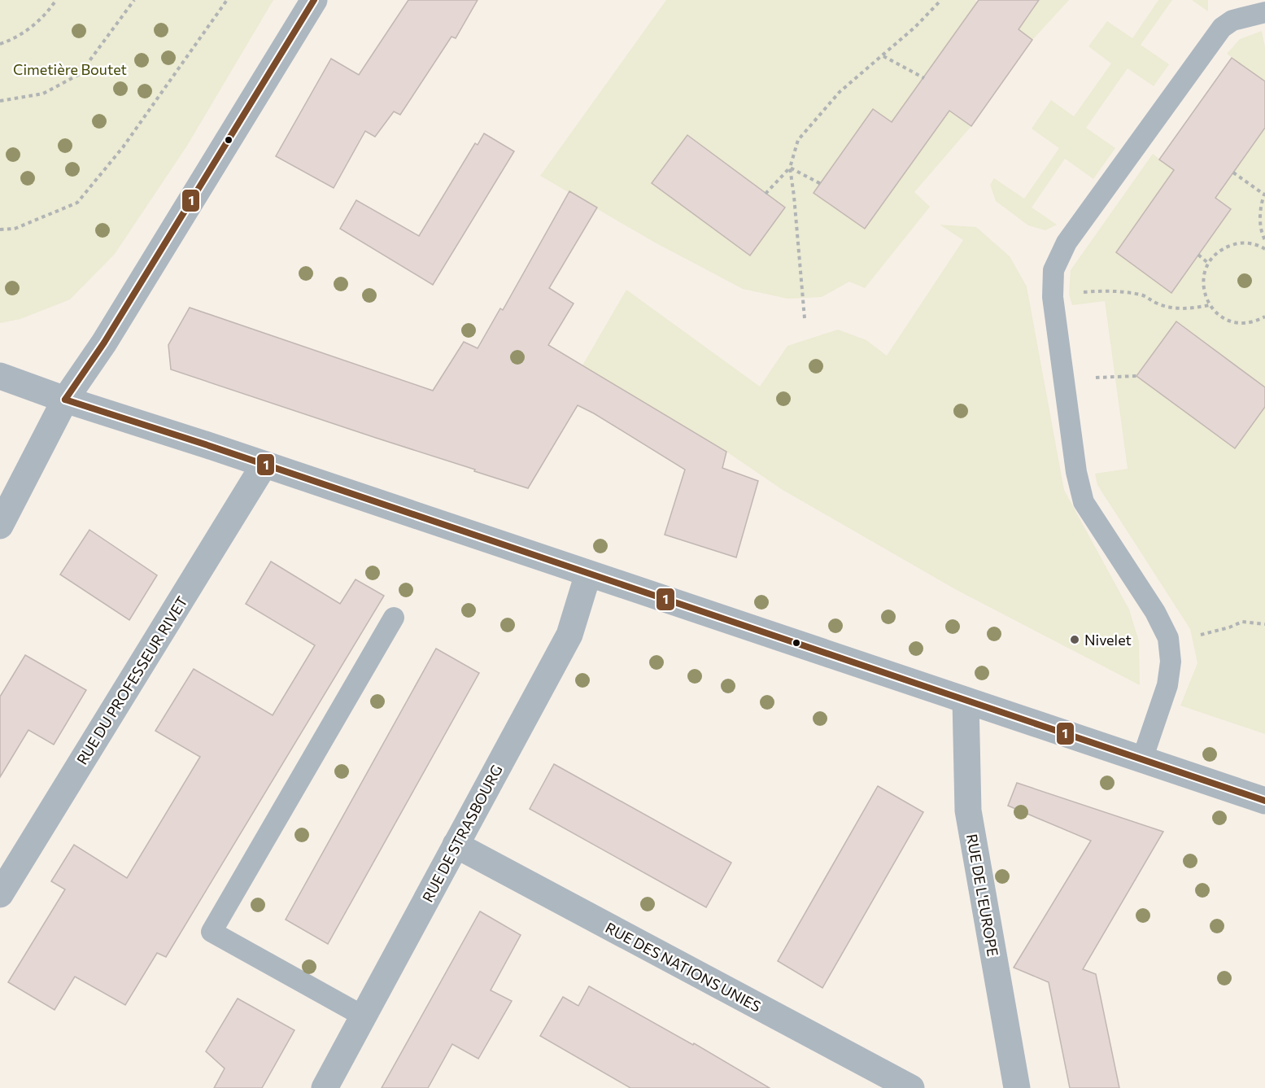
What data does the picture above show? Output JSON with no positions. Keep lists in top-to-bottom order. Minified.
{"streets":{"street":["RUE DU PROFESSEUR RIVET","RUE DE STRASBOURG","RUE DE L'EUROPE","RUE DES NATIONS UNIES"]},"crossings":[["RUE DE STRASBOURG","RUE DES NATIONS UNIES"]],"parks":["Cimetière Boutet"],"places":["Nivelet"],"lines":["transit line 1"]}
